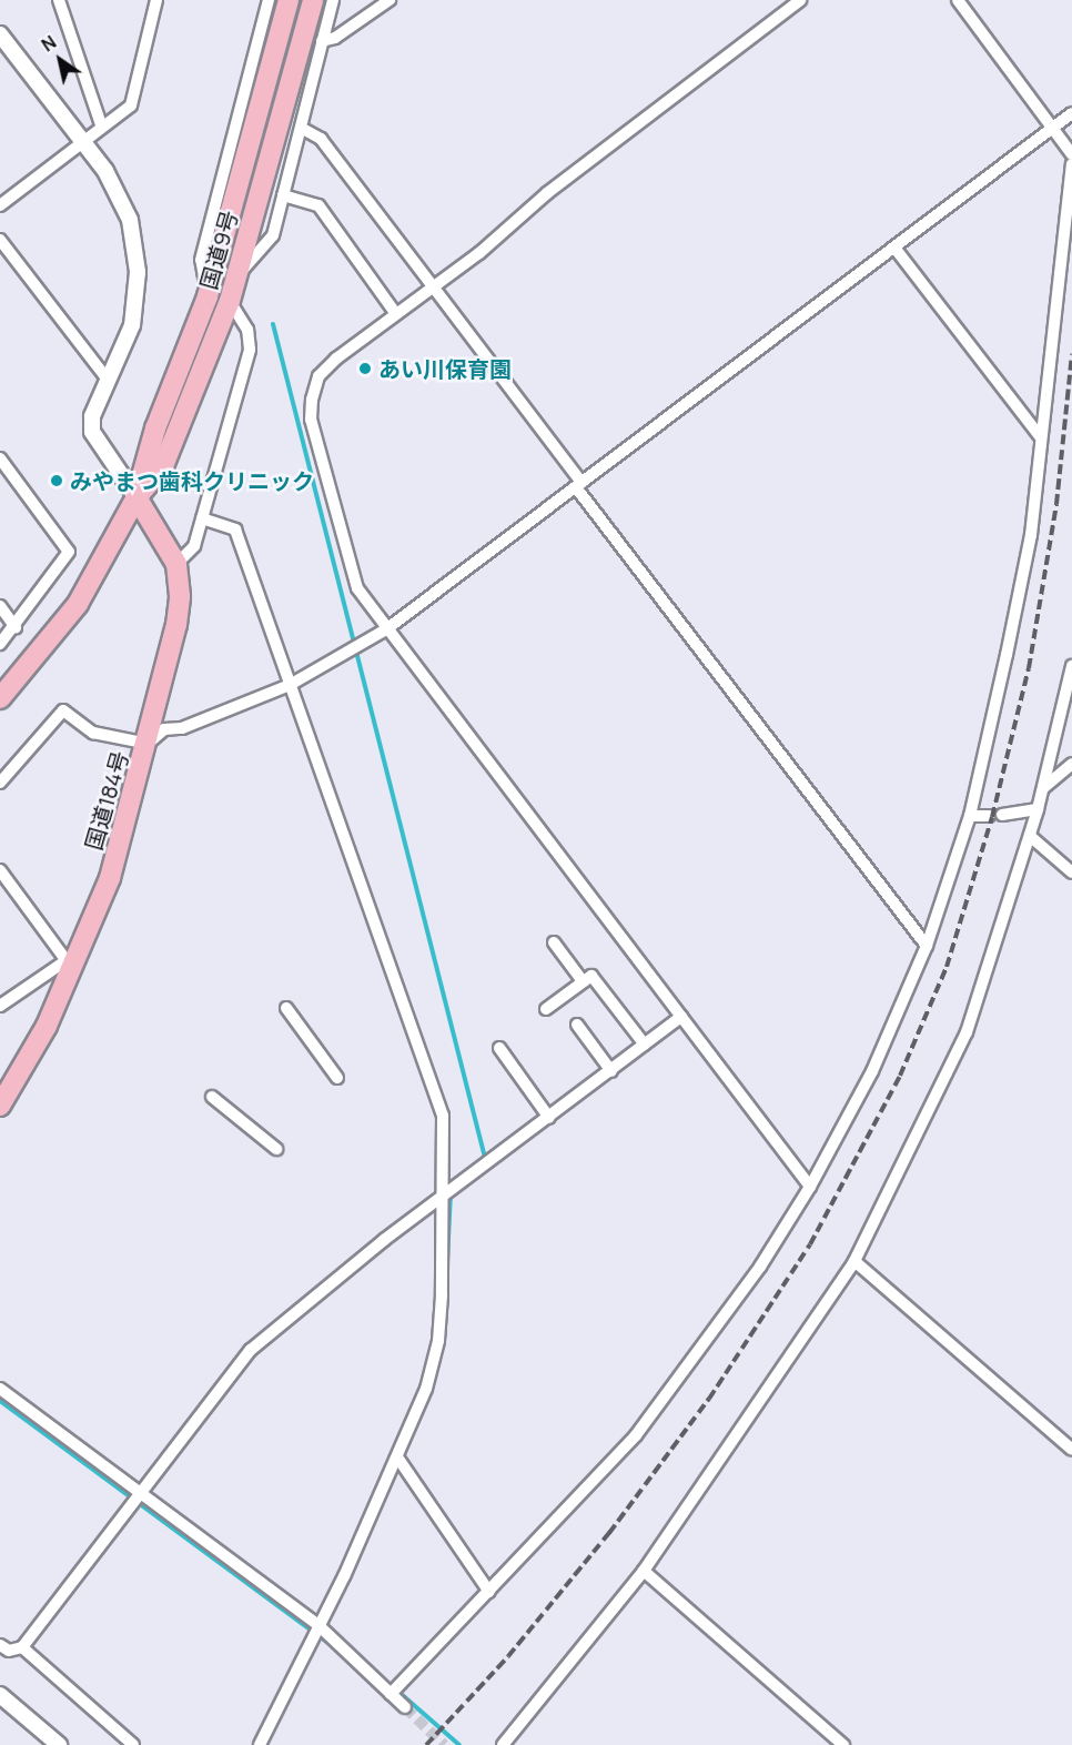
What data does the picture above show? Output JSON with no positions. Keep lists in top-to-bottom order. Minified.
{"streets":{"highway":["国道9号","国道184号"]},"crossings":[["国道9号","国道184号"]],"places":["あい川保育園","みやまつ歯科クリニック"],"north":"top left"}
